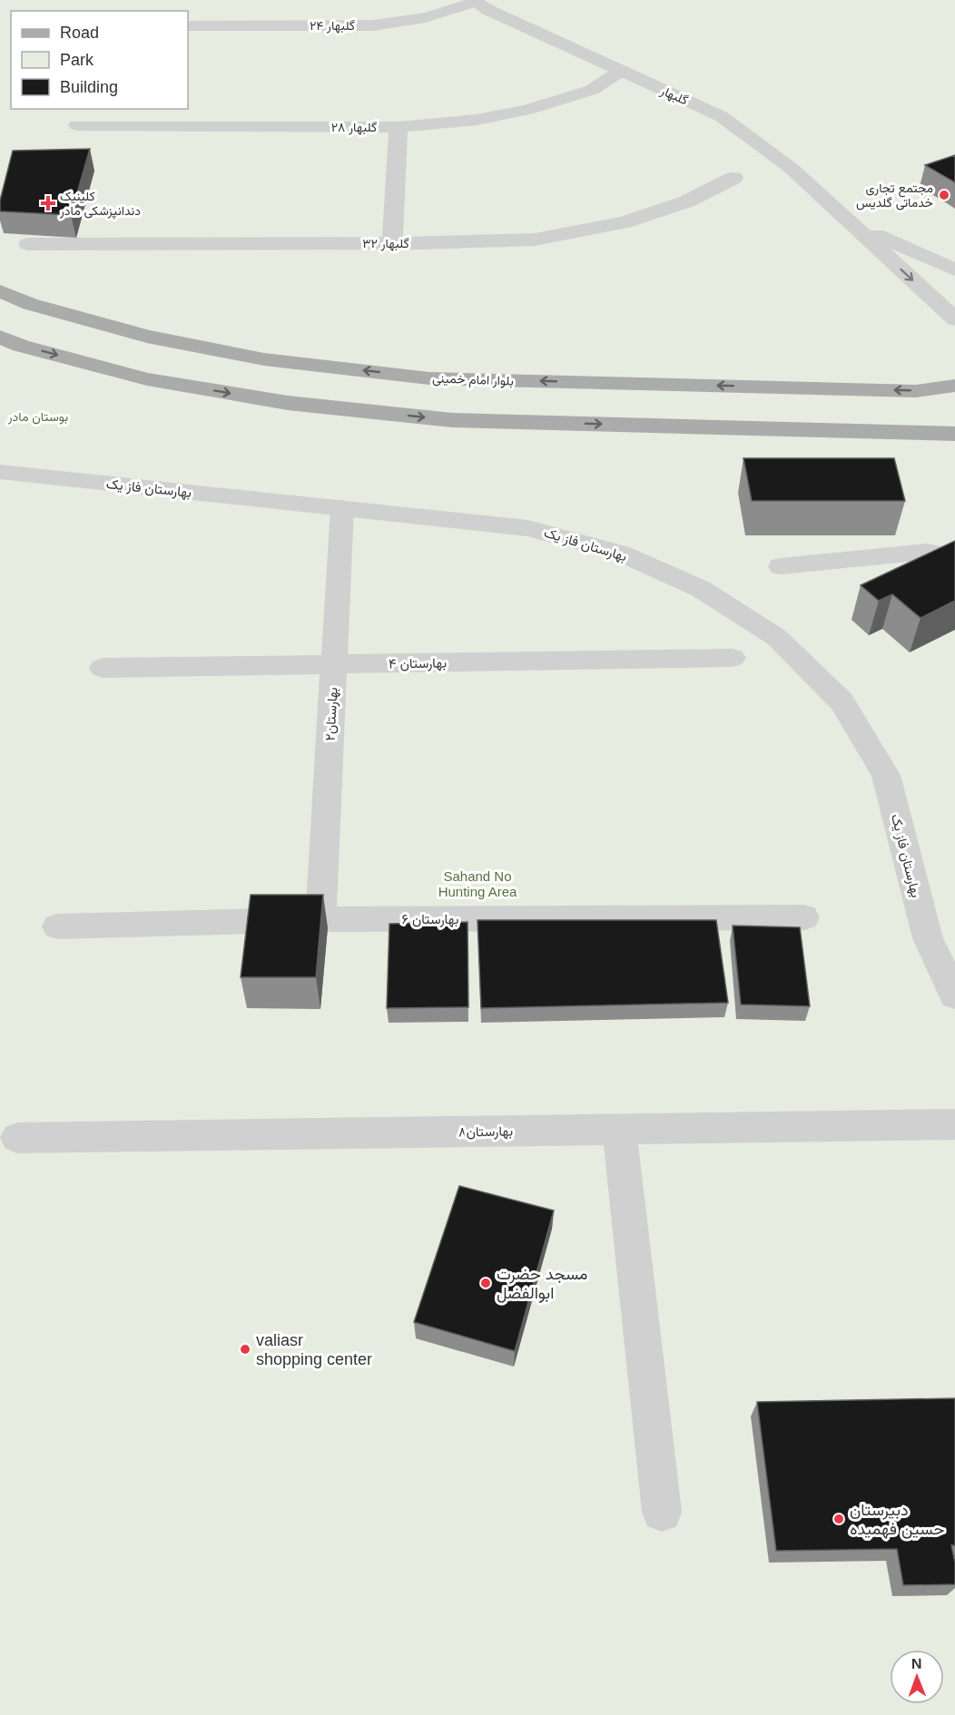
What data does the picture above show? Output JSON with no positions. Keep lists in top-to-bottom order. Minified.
{"streets":{"main road":["بلوار امام خمینی"],"street":["گلبهار ۲۴","گلبهار","گلبهار ۲۸","گلبهار ۳۲","بهارستان فاز یک","بهارستان ۴","بهارستان۲","بهارستان ۶","بهارستان۸"]},"crossings":[["گلبهار ۲۴","گلبهار"],["گلبهار","گلبهار ۲۸"],["بهارستان فاز یک","بهارستان۲"],["بهارستان ۴","بهارستان۲"],["بهارستان۲","بهارستان ۶"]],"parks":["بوستان مادر","Sahand No Hunting Area"],"places":{"other":["مجتمع تجاری خدماتی گلدیس","مسجد حضرت ابوالفضل","valiasr shopping center","دبیرستان حسین فهمیده"],"health":["کلینیک دندانپزشکی مادر"]},"legend":["Road","Park","Building"],"north":"top"}
